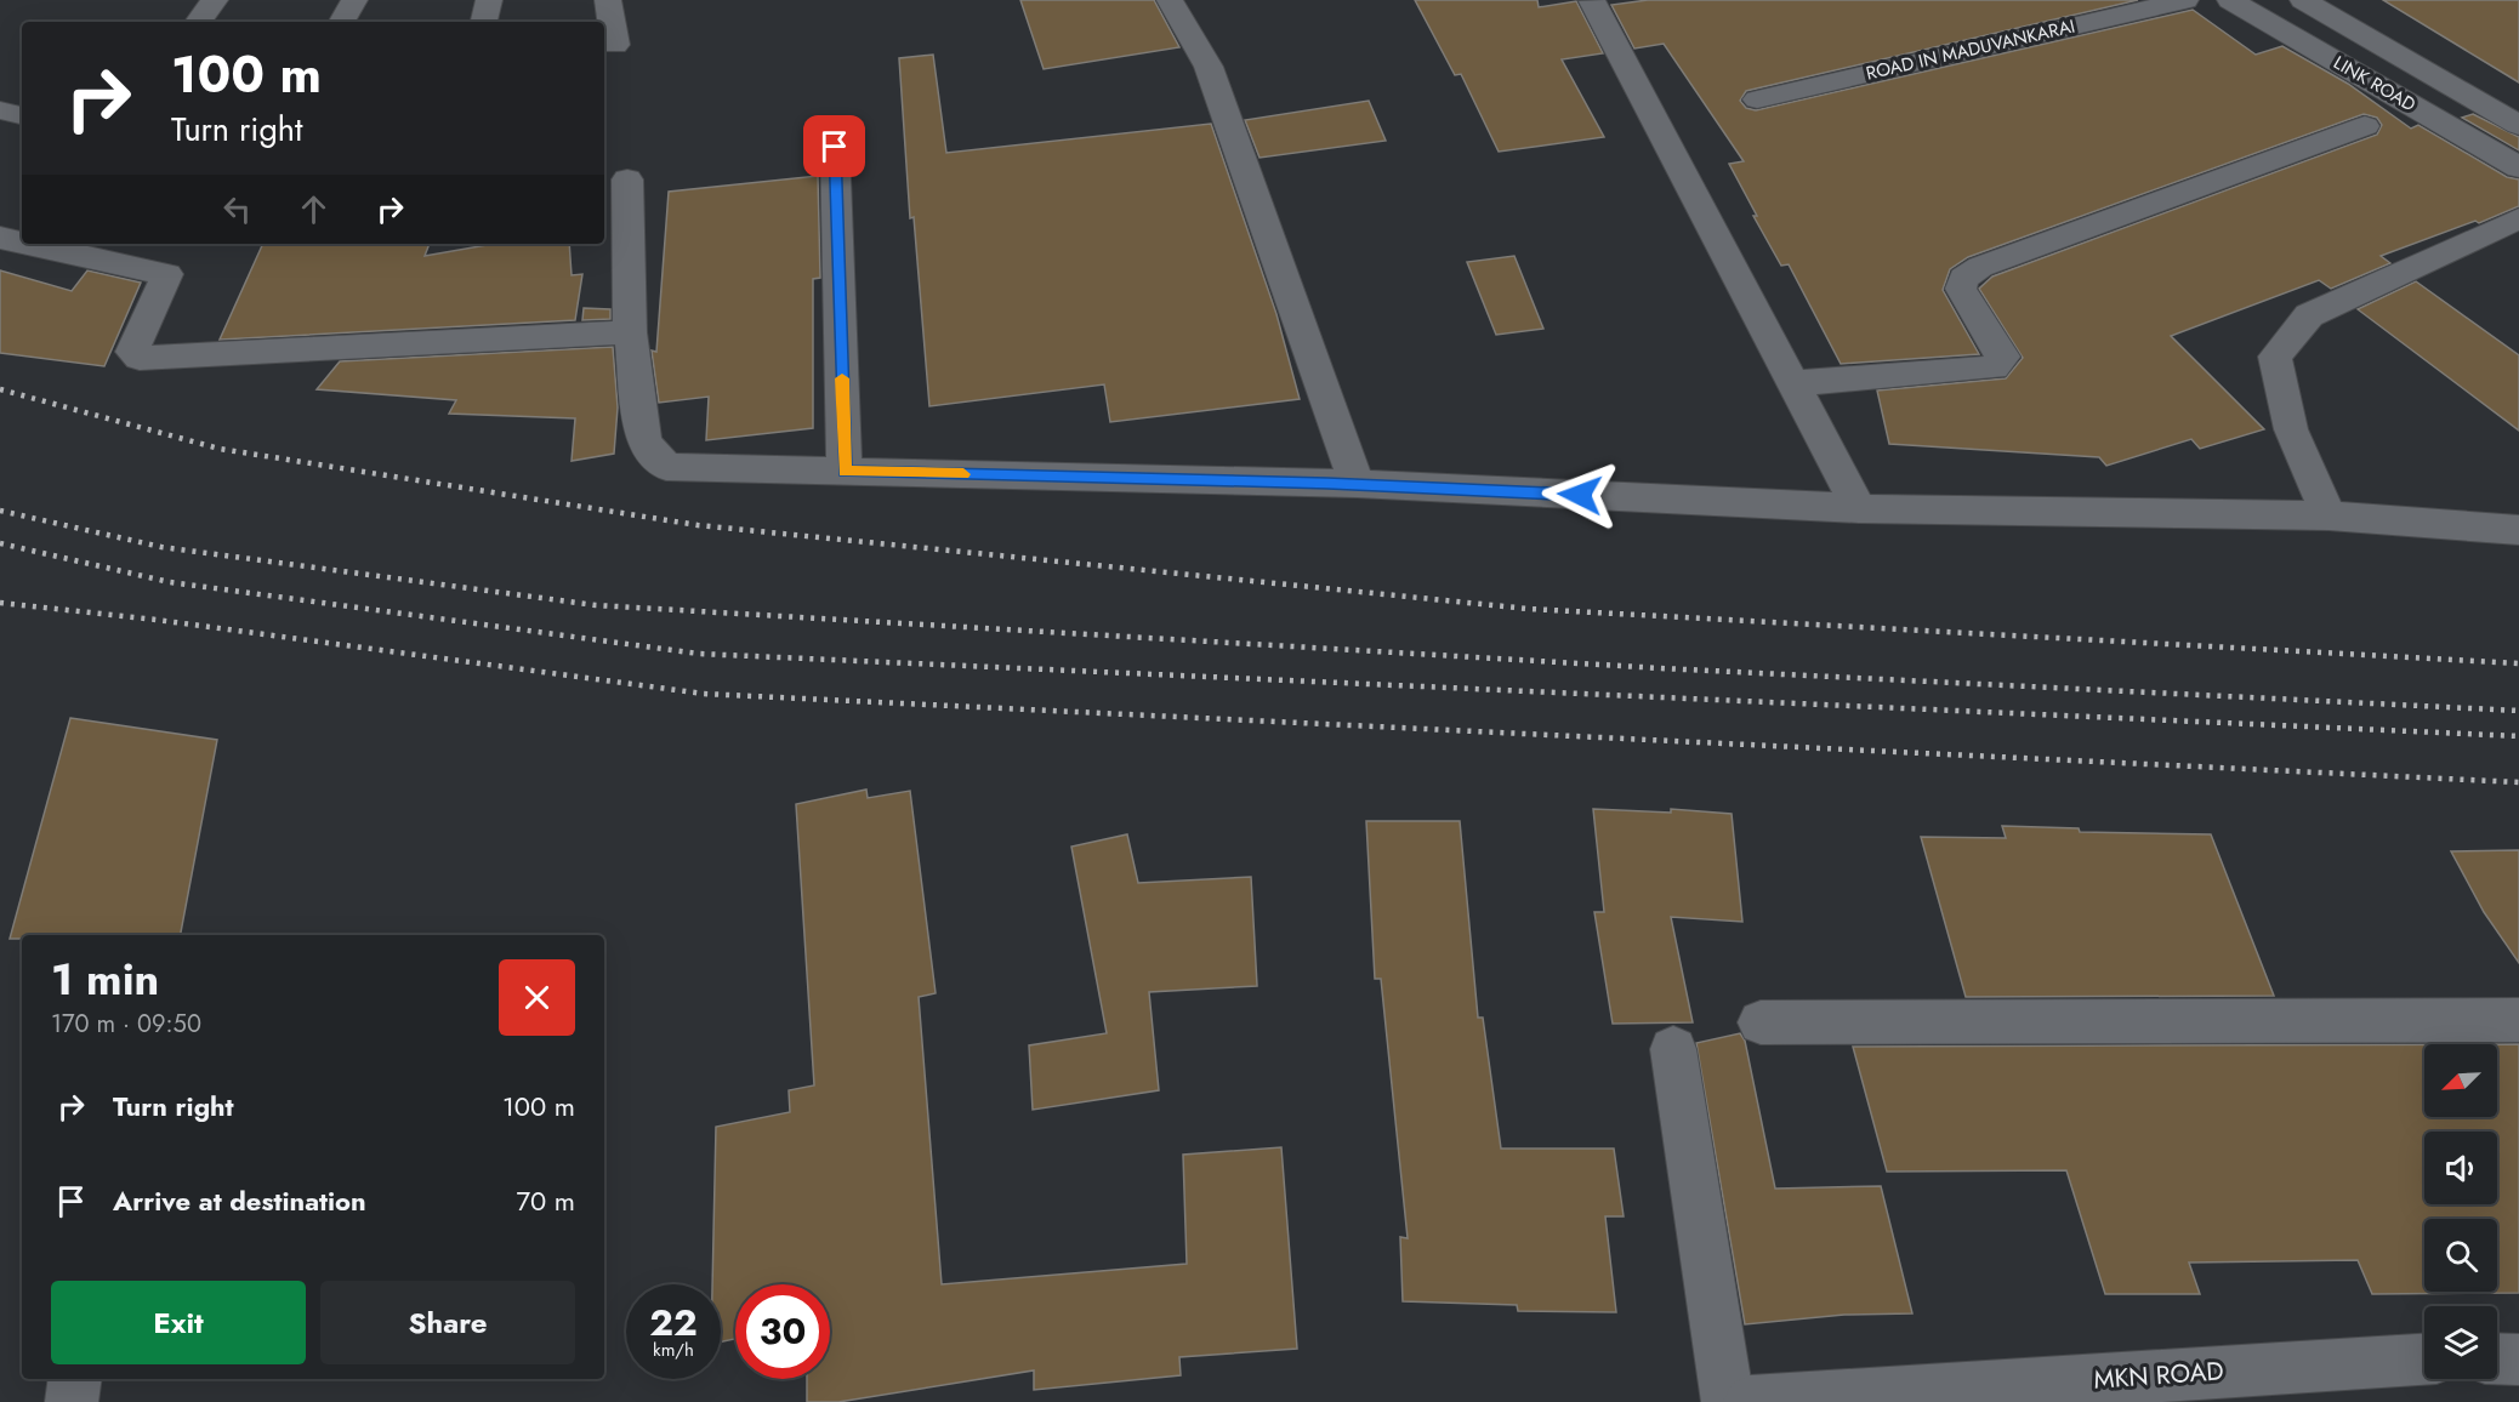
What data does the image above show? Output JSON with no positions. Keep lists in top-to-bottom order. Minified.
{"streets":{"street":["ROAD IN MADUVANKARAI","LINK ROAD","MKN ROAD"]},"north":"bottom left","page":{"turn":["100 m","Turn right"],"heading":["1 min","170 m · 09:50"],"list":[{"name":"Turn right","value":"100 m"},{"name":"Arrive at destination","value":"70 m"}],"buttons":["Exit","Share"],"speed":"22 km/h","limit":"30"}}
